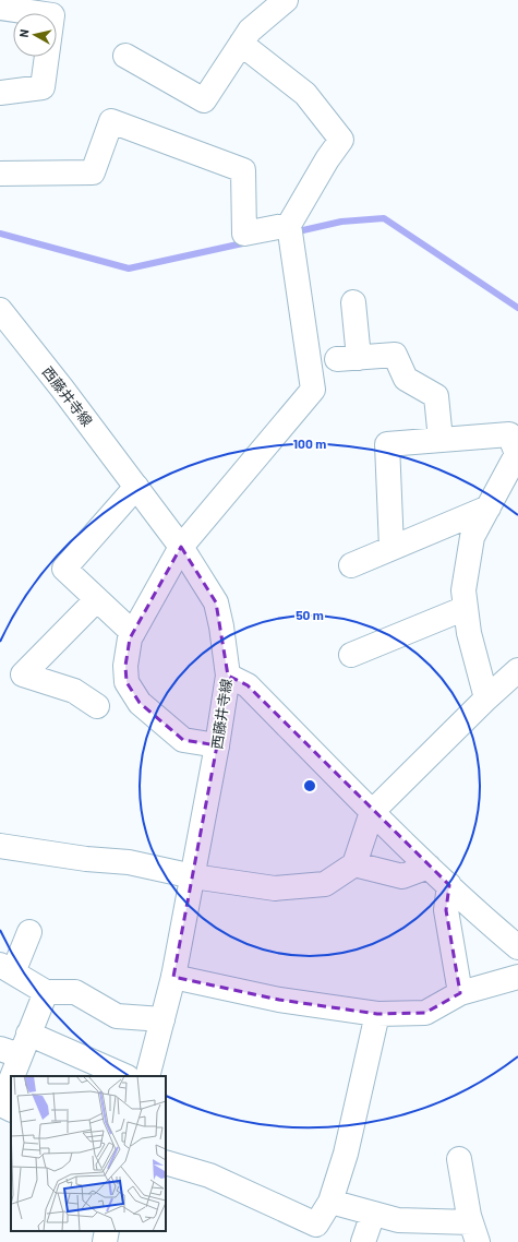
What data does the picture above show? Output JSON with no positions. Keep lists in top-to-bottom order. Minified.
{"streets":{"street":["西藤井寺線"]},"north":"left","rings":["100 m","50 m"]}
